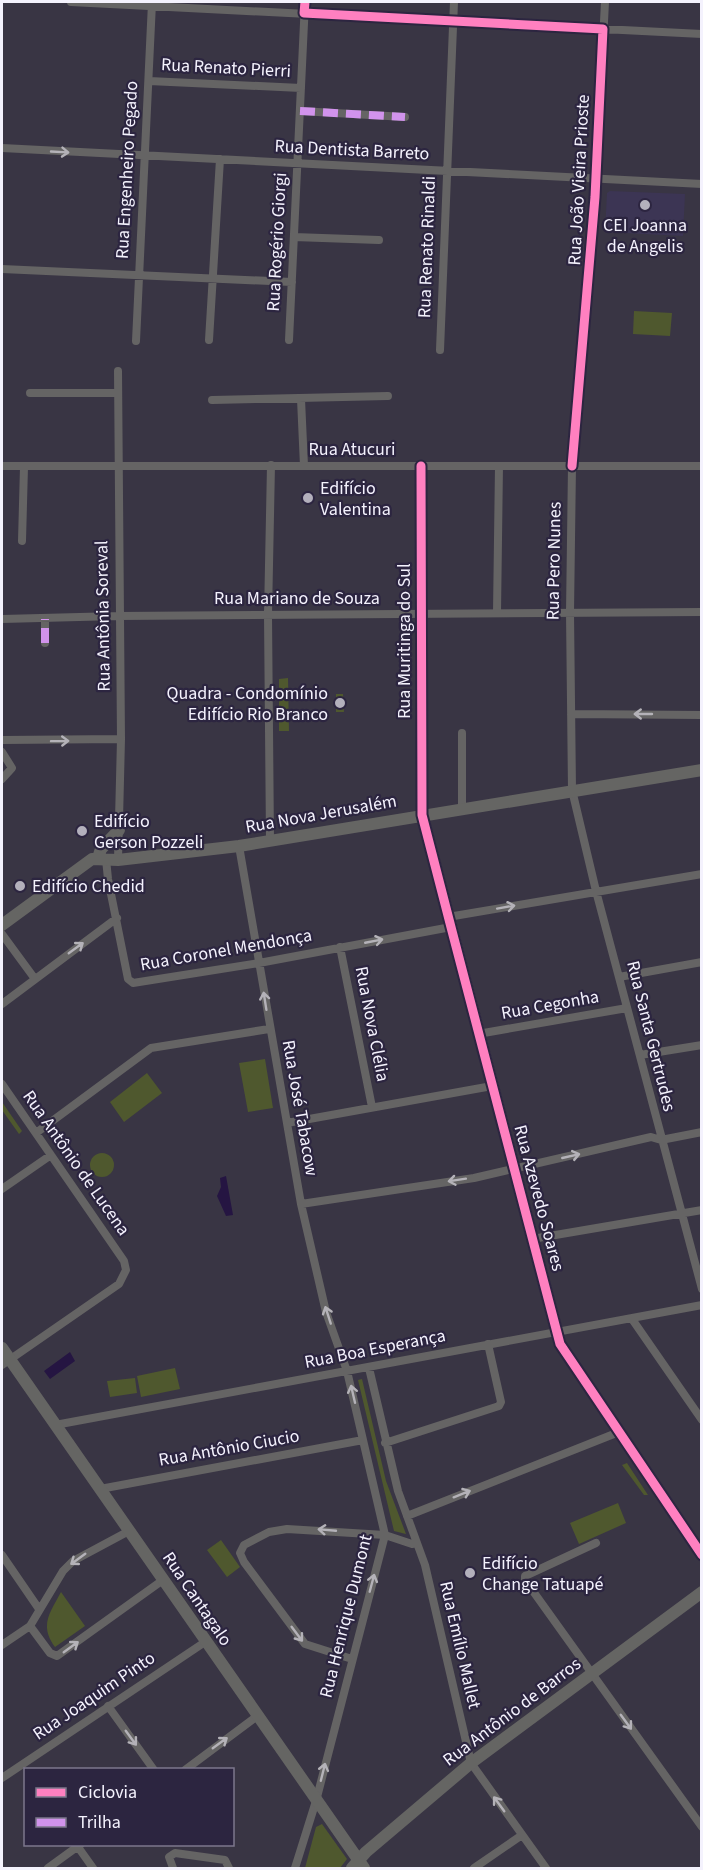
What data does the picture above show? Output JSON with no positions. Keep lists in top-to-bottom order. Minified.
{"streets":{"street":["Rua Renato Pierri","Rua Dentista Barreto","Rua Engenheiro Pegado","Rua João Vieira Prioste","Rua Rogério Giorgi","Rua Renato Rinaldi","Rua Atucuri","Rua Pero Nunes","Rua Mariano de Souza","Rua Antônia Soreval","Rua Muritinga do Sul","Rua Nova Jerusalém","Rua Coronel Mendonça","Rua Cegonha","Rua Nova Clélia","Rua Santa Gertrudes","Rua José Tabacow","Rua Antônio de Lucena","Rua Azevedo Soares","Rua Boa Esperança","Rua Antônio Ciucio","Rua Cantagalo","Rua Henrique Dumont","Rua Emílio Mallet","Rua Joaquim Pinto","Rua Antônio de Barros"]},"crossings":[["Rua Renato Pierri","Rua Engenheiro Pegado"],["Rua Renato Pierri","Rua Rogério Giorgi"],["Rua Dentista Barreto","Rua Engenheiro Pegado"],["Rua Dentista Barreto","Rua João Vieira Prioste"],["Rua Dentista Barreto","Rua Rogério Giorgi"],["Rua Dentista Barreto","Rua Renato Rinaldi"],["Rua João Vieira Prioste","Rua Pero Nunes"],["Rua Atucuri","Rua Pero Nunes"],["Rua Atucuri","Rua Antônia Soreval"],["Rua Atucuri","Rua Muritinga do Sul"],["Rua Pero Nunes","Rua Mariano de Souza"],["Rua Pero Nunes","Rua Nova Jerusalém"],["Rua Pero Nunes","Rua Santa Gertrudes"],["Rua Mariano de Souza","Rua Antônia Soreval"],["Rua Mariano de Souza","Rua Muritinga do Sul"],["Rua Antônia Soreval","Rua Nova Jerusalém"],["Rua Antônia Soreval","Rua Coronel Mendonça"],["Rua Muritinga do Sul","Rua Nova Jerusalém"],["Rua Muritinga do Sul","Rua Azevedo Soares"],["Rua Nova Jerusalém","Rua Coronel Mendonça"],["Rua Nova Jerusalém","Rua Santa Gertrudes"],["Rua Nova Jerusalém","Rua José Tabacow"],["Rua Nova Jerusalém","Rua Azevedo Soares"],["Rua Coronel Mendonça","Rua Nova Clélia"],["Rua Coronel Mendonça","Rua Santa Gertrudes"],["Rua Coronel Mendonça","Rua José Tabacow"],["Rua Coronel Mendonça","Rua Azevedo Soares"],["Rua Cegonha","Rua Santa Gertrudes"],["Rua Cegonha","Rua Azevedo Soares"],["Rua José Tabacow","Rua Boa Esperança"],["Rua José Tabacow","Rua Henrique Dumont"],["Rua Antônio de Lucena","Rua Cantagalo"],["Rua Azevedo Soares","Rua Boa Esperança"],["Rua Boa Esperança","Rua Cantagalo"],["Rua Boa Esperança","Rua Henrique Dumont"],["Rua Antônio Ciucio","Rua Cantagalo"],["Rua Antônio Ciucio","Rua Henrique Dumont"],["Rua Cantagalo","Rua Henrique Dumont"],["Rua Cantagalo","Rua Joaquim Pinto"],["Rua Cantagalo","Rua Antônio de Barros"],["Rua Emílio Mallet","Rua Antônio de Barros"]],"one_way":["Rua Coronel Mendonça","Rua José Tabacow","Rua Henrique Dumont"],"places":["CEI Joanna de Angelis","Edifício Valentina","Quadra - Condomínio Edifício Rio Branco","Edifício Gerson Pozzeli","Edifício Chedid","Edifício Change Tatuapé"],"legend":["Ciclovia","Trilha"]}
